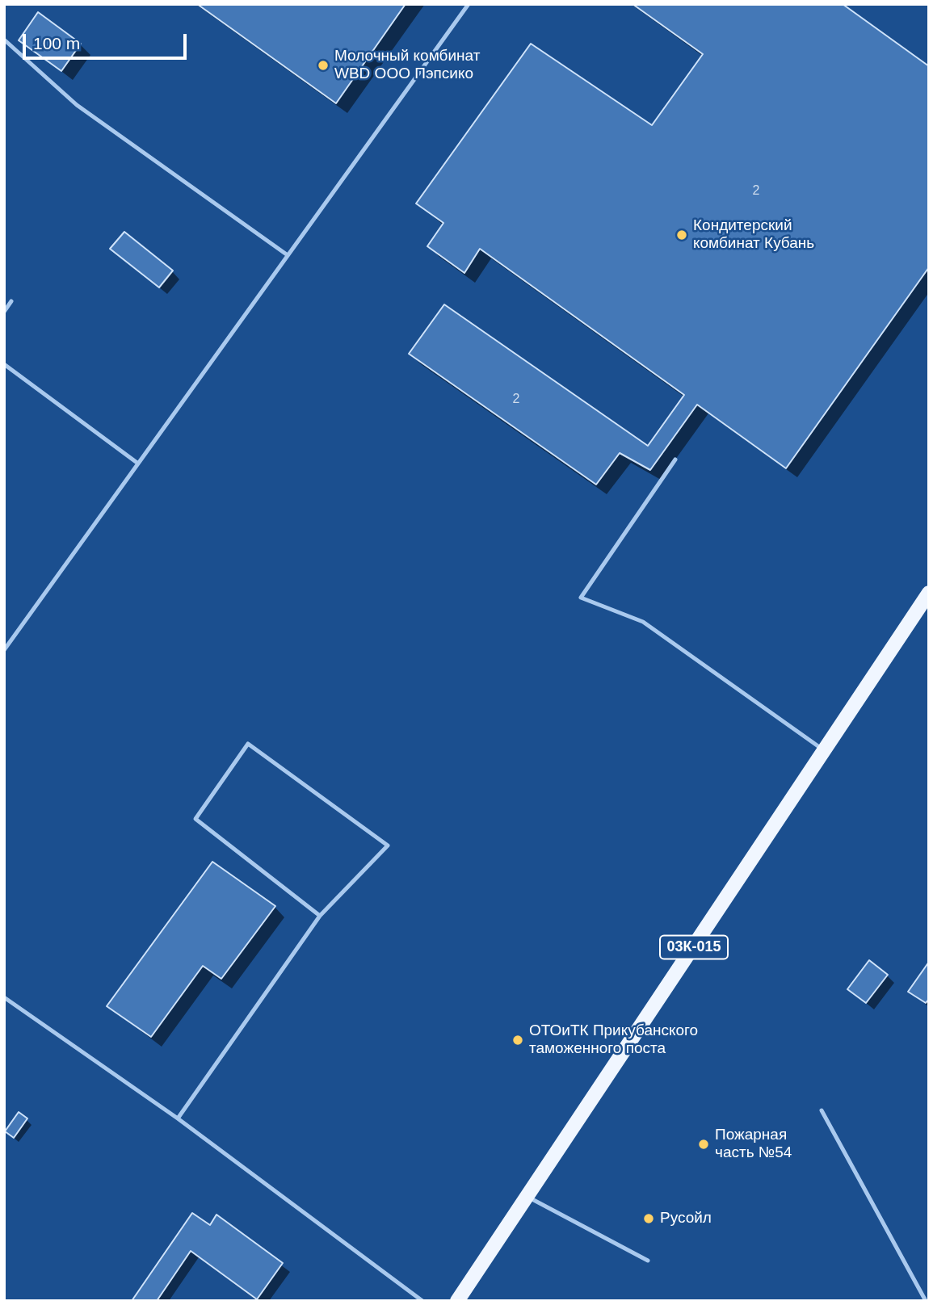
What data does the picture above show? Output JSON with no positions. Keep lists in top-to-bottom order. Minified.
{"streets":{"main road":["03К-015"]},"places":["Молочный комбинат WBD ООО Пэпсико","Кондитерский комбинат Кубань","ОТОиТК Прикубанского таможенного поста","Пожарная часть №54","Русойл"],"house_numbers":["2","2"],"scale_bar":"100 m"}
